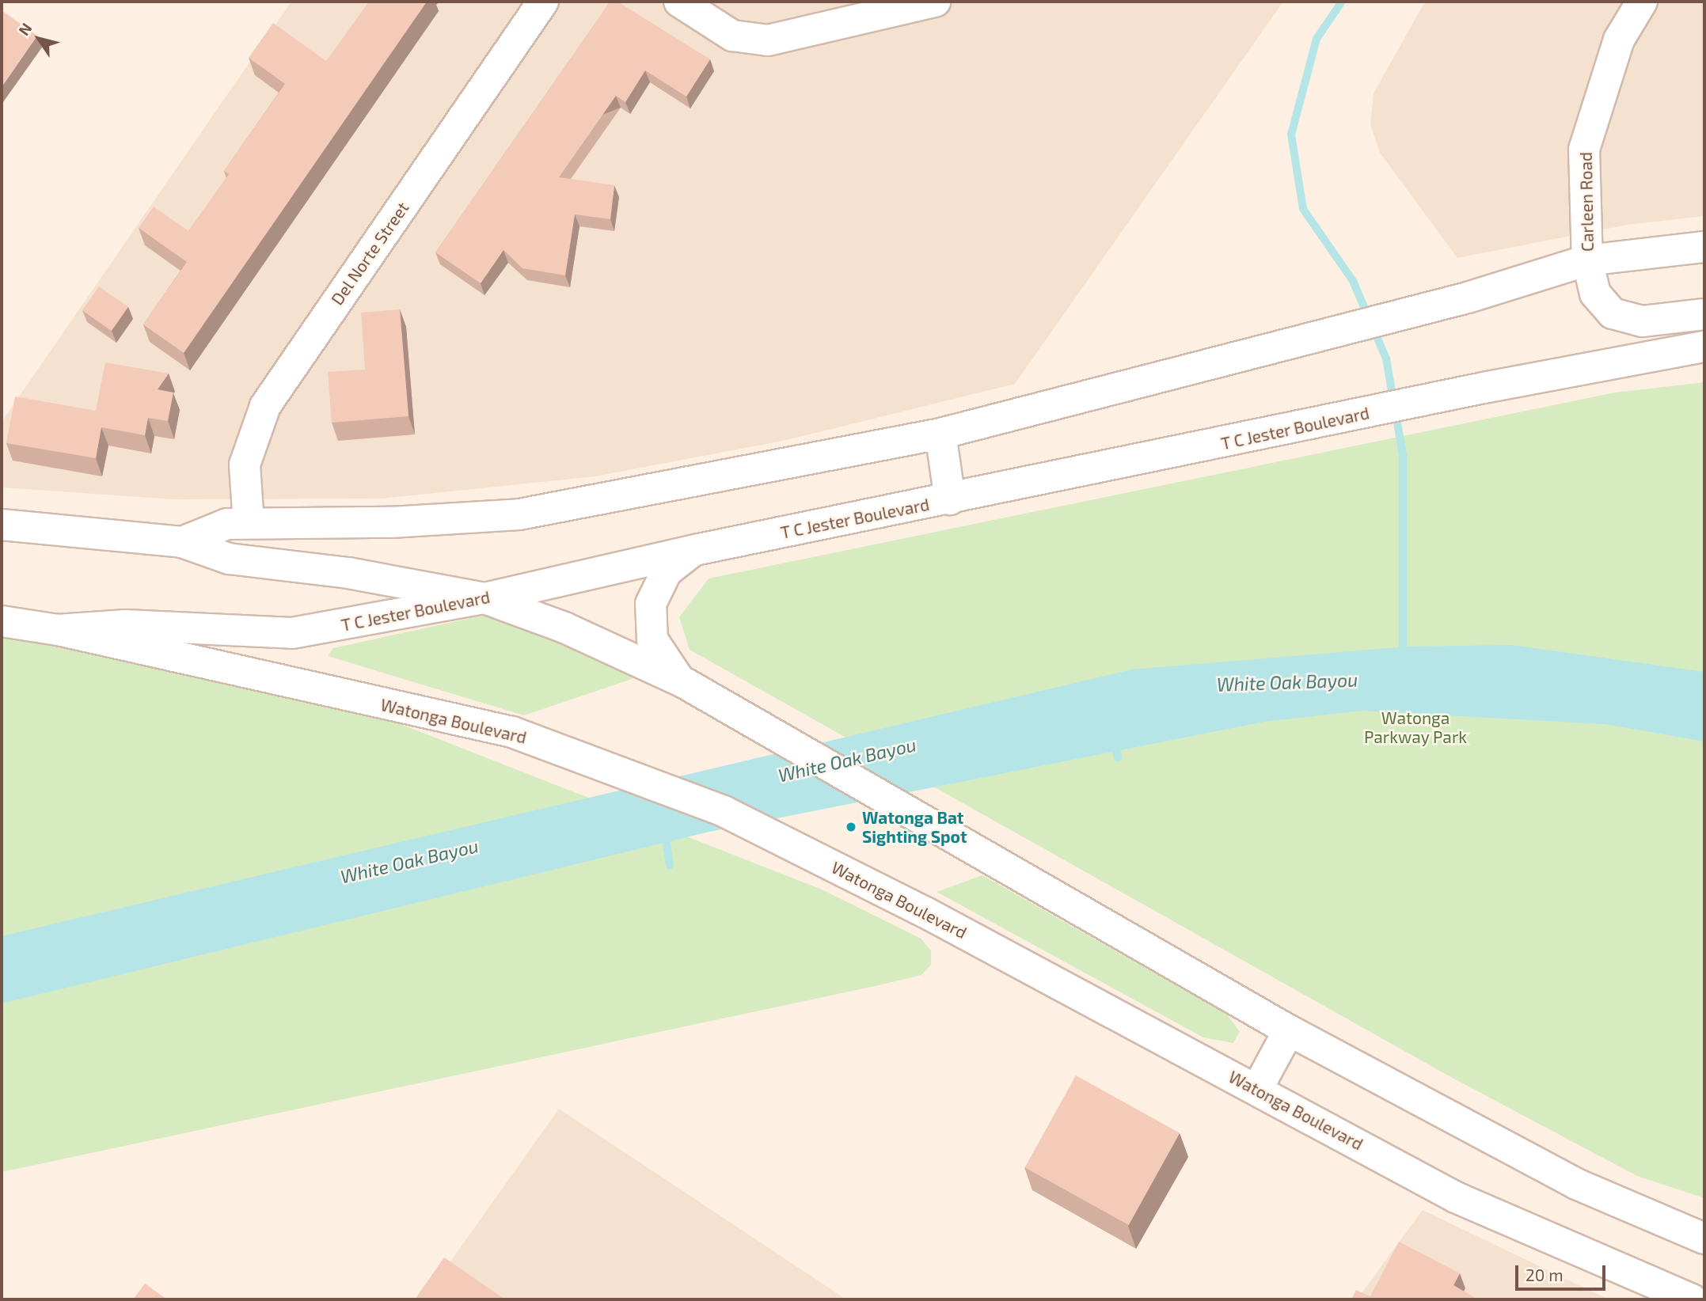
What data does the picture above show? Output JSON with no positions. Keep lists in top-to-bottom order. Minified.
{"streets":{"main road":["Carleen Road","Del Norte Street","T C Jester Boulevard","Watonga Boulevard"]},"crossings":[["T C Jester Boulevard","Watonga Boulevard"]],"water":["White Oak Bayou"],"parks":["Watonga Parkway Park"],"places":["Watonga Bat Sighting Spot"],"scale_bar":"20 m","north":"top left"}
